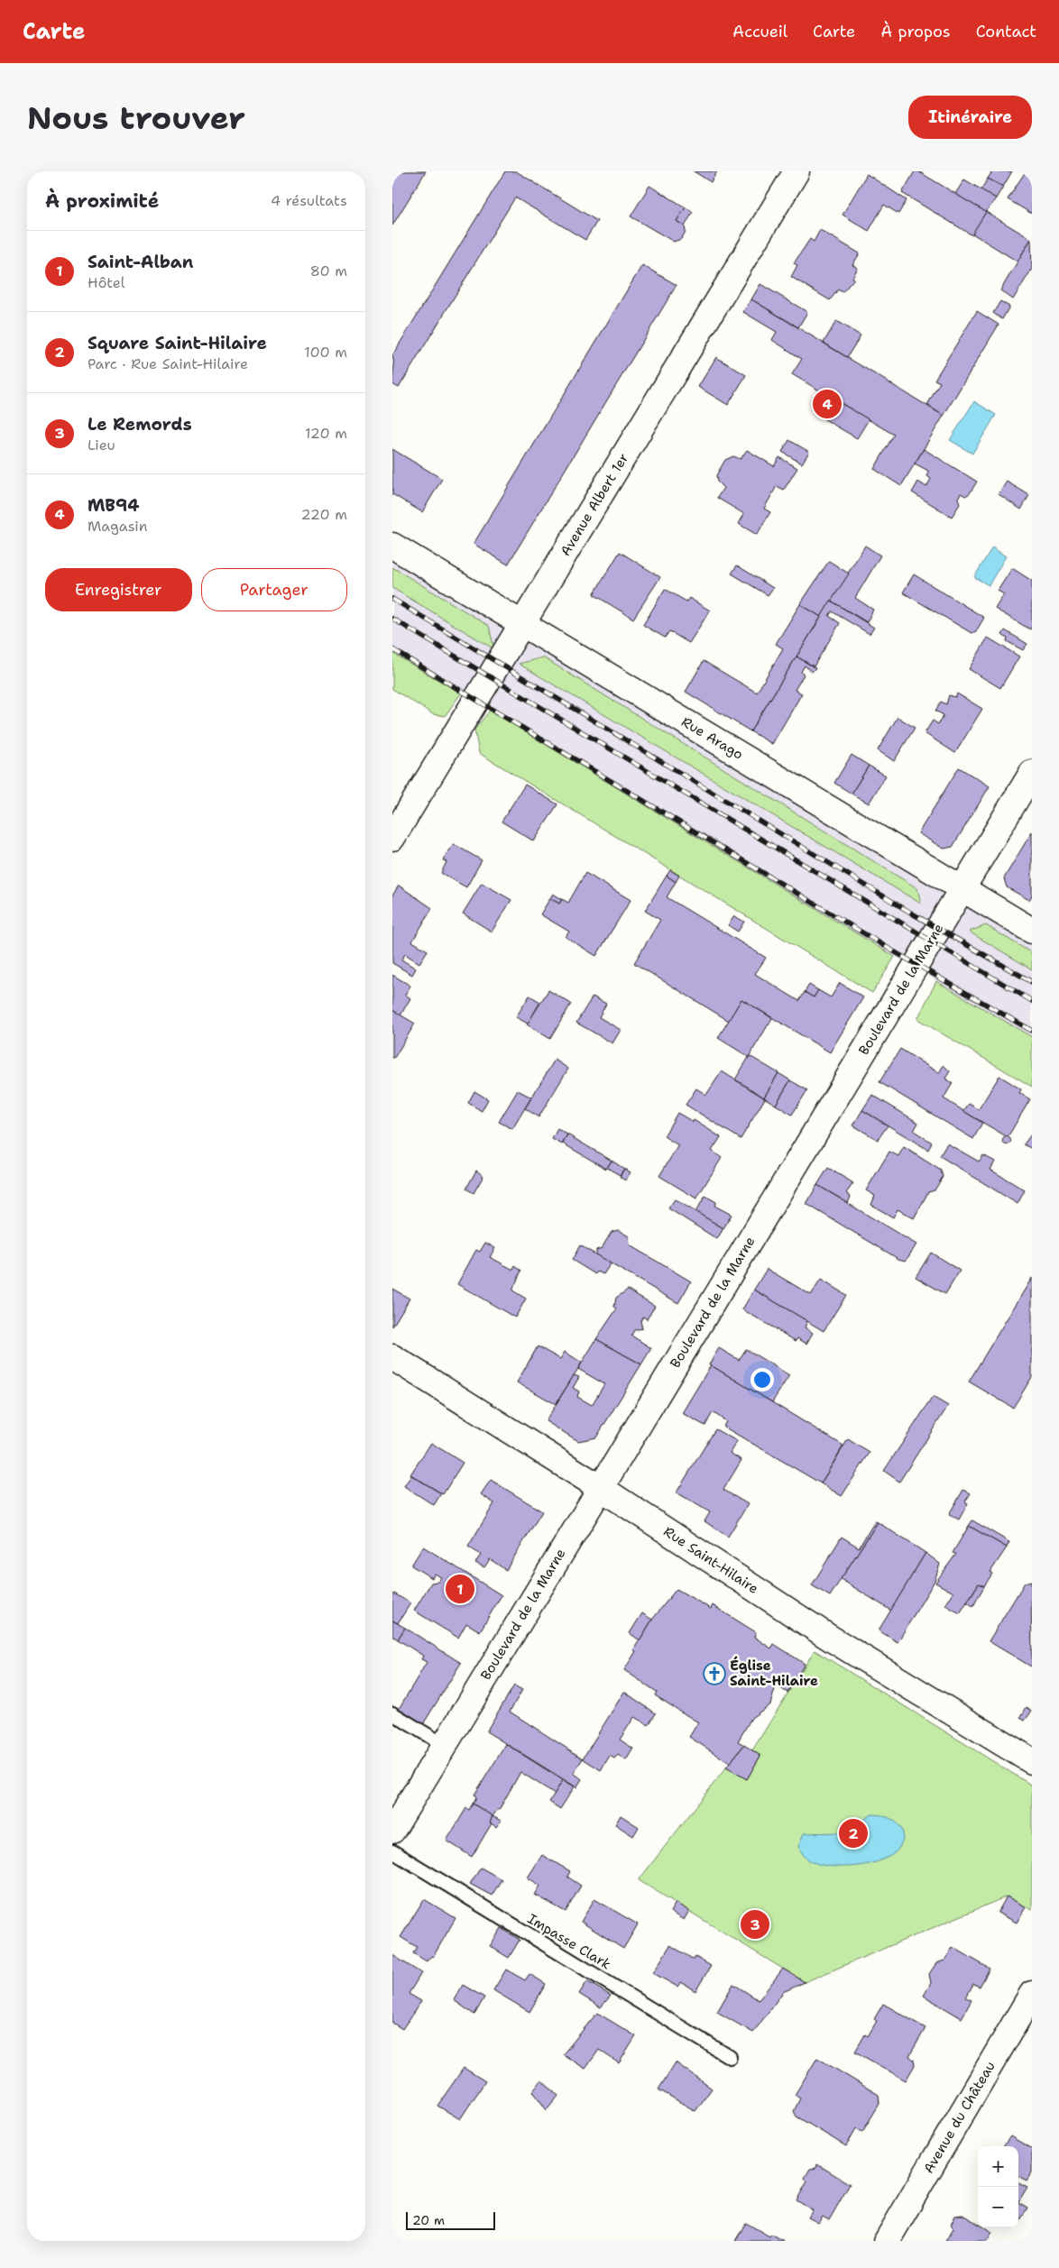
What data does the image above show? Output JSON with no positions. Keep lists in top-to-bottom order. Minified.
{"streets":{"street":["Avenue Albert 1er","Rue Arago","Boulevard de la Marne","Rue Saint-Hilaire","Avenue du Château"],"lane":["Impasse Clark"]},"crossings":[["Avenue Albert 1er","Rue Arago"],["Rue Arago","Boulevard de la Marne"],["Boulevard de la Marne","Rue Saint-Hilaire"]],"places":{"church":["Église Saint-Hilaire"]},"scale_bar":"20 m","page":{"header":"Carte","nav":["Accueil","Carte","À propos","Contact"],"buttons":["Itinéraire",["Enregistrer","Partager"]],"title":"Nous trouver","heading":["À proximité","4 résultats"],"list":[{"mark":"1","name":"Saint-Alban","note":"Hôtel","value":"80 m"},{"mark":"2","name":"Square Saint-Hilaire","note":"Parc · Rue Saint-Hilaire","value":"100 m"},{"mark":"3","name":"Le Remords","note":"Lieu","value":"120 m"},{"mark":"4","name":"MB94","note":"Magasin","value":"220 m"}],"pins":["4","1","2","3"],"map_buttons":["+","−"],"scale":"20 m"}}
